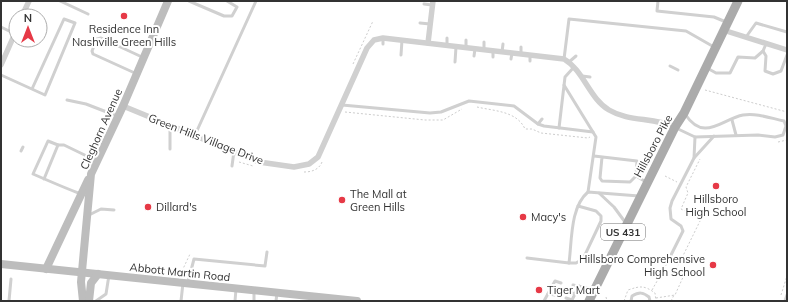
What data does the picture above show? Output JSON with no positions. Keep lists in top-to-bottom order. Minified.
{"streets":{"main road":["Hillsboro Pike","US 431"],"street":["Cleghorn Avenue","Green Hills Village Drive","Abbott Martin Road"]},"crossings":[["Cleghorn Avenue","Green Hills Village Drive"],["Cleghorn Avenue","Abbott Martin Road"]],"places":["Residence Inn Nashville Green Hills","Hillsboro High School","The Mall at Green Hills","Dillard's","Macy's","Hillsboro Comprehensive High School","Tiger Mart"],"north":"top"}
